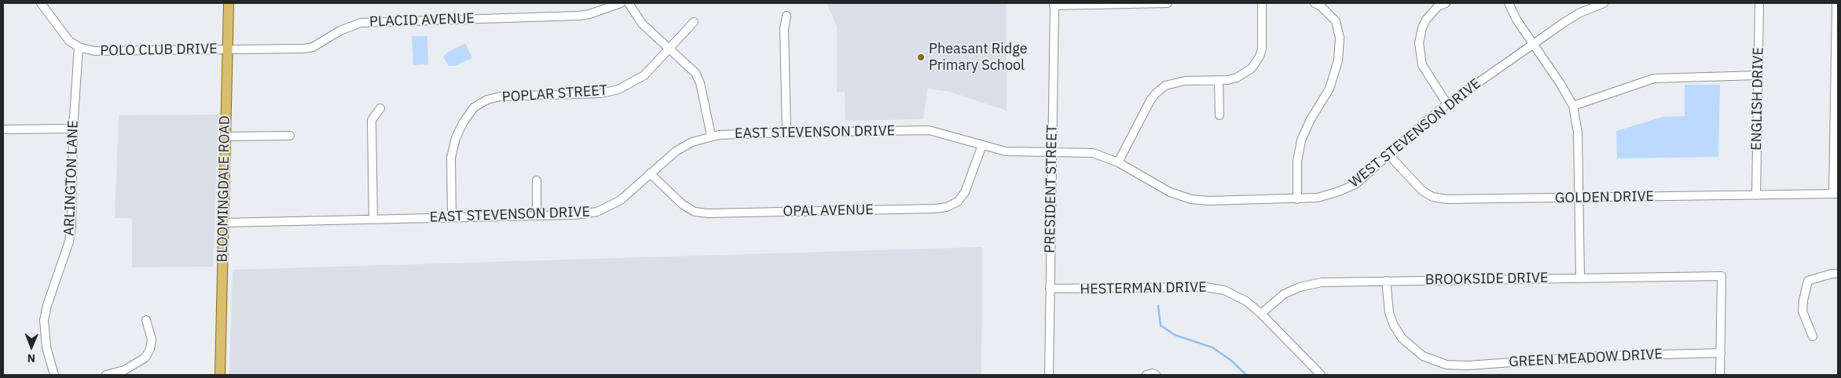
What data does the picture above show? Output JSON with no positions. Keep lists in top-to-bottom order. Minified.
{"streets":{"main road":["BLOOMINGDALE ROAD"],"street":["PLACID AVENUE","POLO CLUB DRIVE","POPLAR STREET","ENGLISH DRIVE","EAST STEVENSON DRIVE","WEST STEVENSON DRIVE","ARLINGTON LANE","PRESIDENT STREET","GOLDEN DRIVE","OPAL AVENUE","BROOKSIDE DRIVE","HESTERMAN DRIVE","GREEN MEADOW DRIVE"]},"crossings":[["PLACID AVENUE","POLO CLUB DRIVE"],["PLACID AVENUE","BLOOMINGDALE ROAD"],["POLO CLUB DRIVE","ARLINGTON LANE"],["POLO CLUB DRIVE","BLOOMINGDALE ROAD"],["POPLAR STREET","EAST STEVENSON DRIVE"],["ENGLISH DRIVE","GOLDEN DRIVE"],["EAST STEVENSON DRIVE","WEST STEVENSON DRIVE"],["EAST STEVENSON DRIVE","BLOOMINGDALE ROAD"],["EAST STEVENSON DRIVE","PRESIDENT STREET"],["EAST STEVENSON DRIVE","OPAL AVENUE"],["WEST STEVENSON DRIVE","PRESIDENT STREET"],["WEST STEVENSON DRIVE","GOLDEN DRIVE"],["PRESIDENT STREET","HESTERMAN DRIVE"],["BROOKSIDE DRIVE","HESTERMAN DRIVE"],["BROOKSIDE DRIVE","GREEN MEADOW DRIVE"]],"places":["Pheasant Ridge Primary School"],"north":"bottom"}
